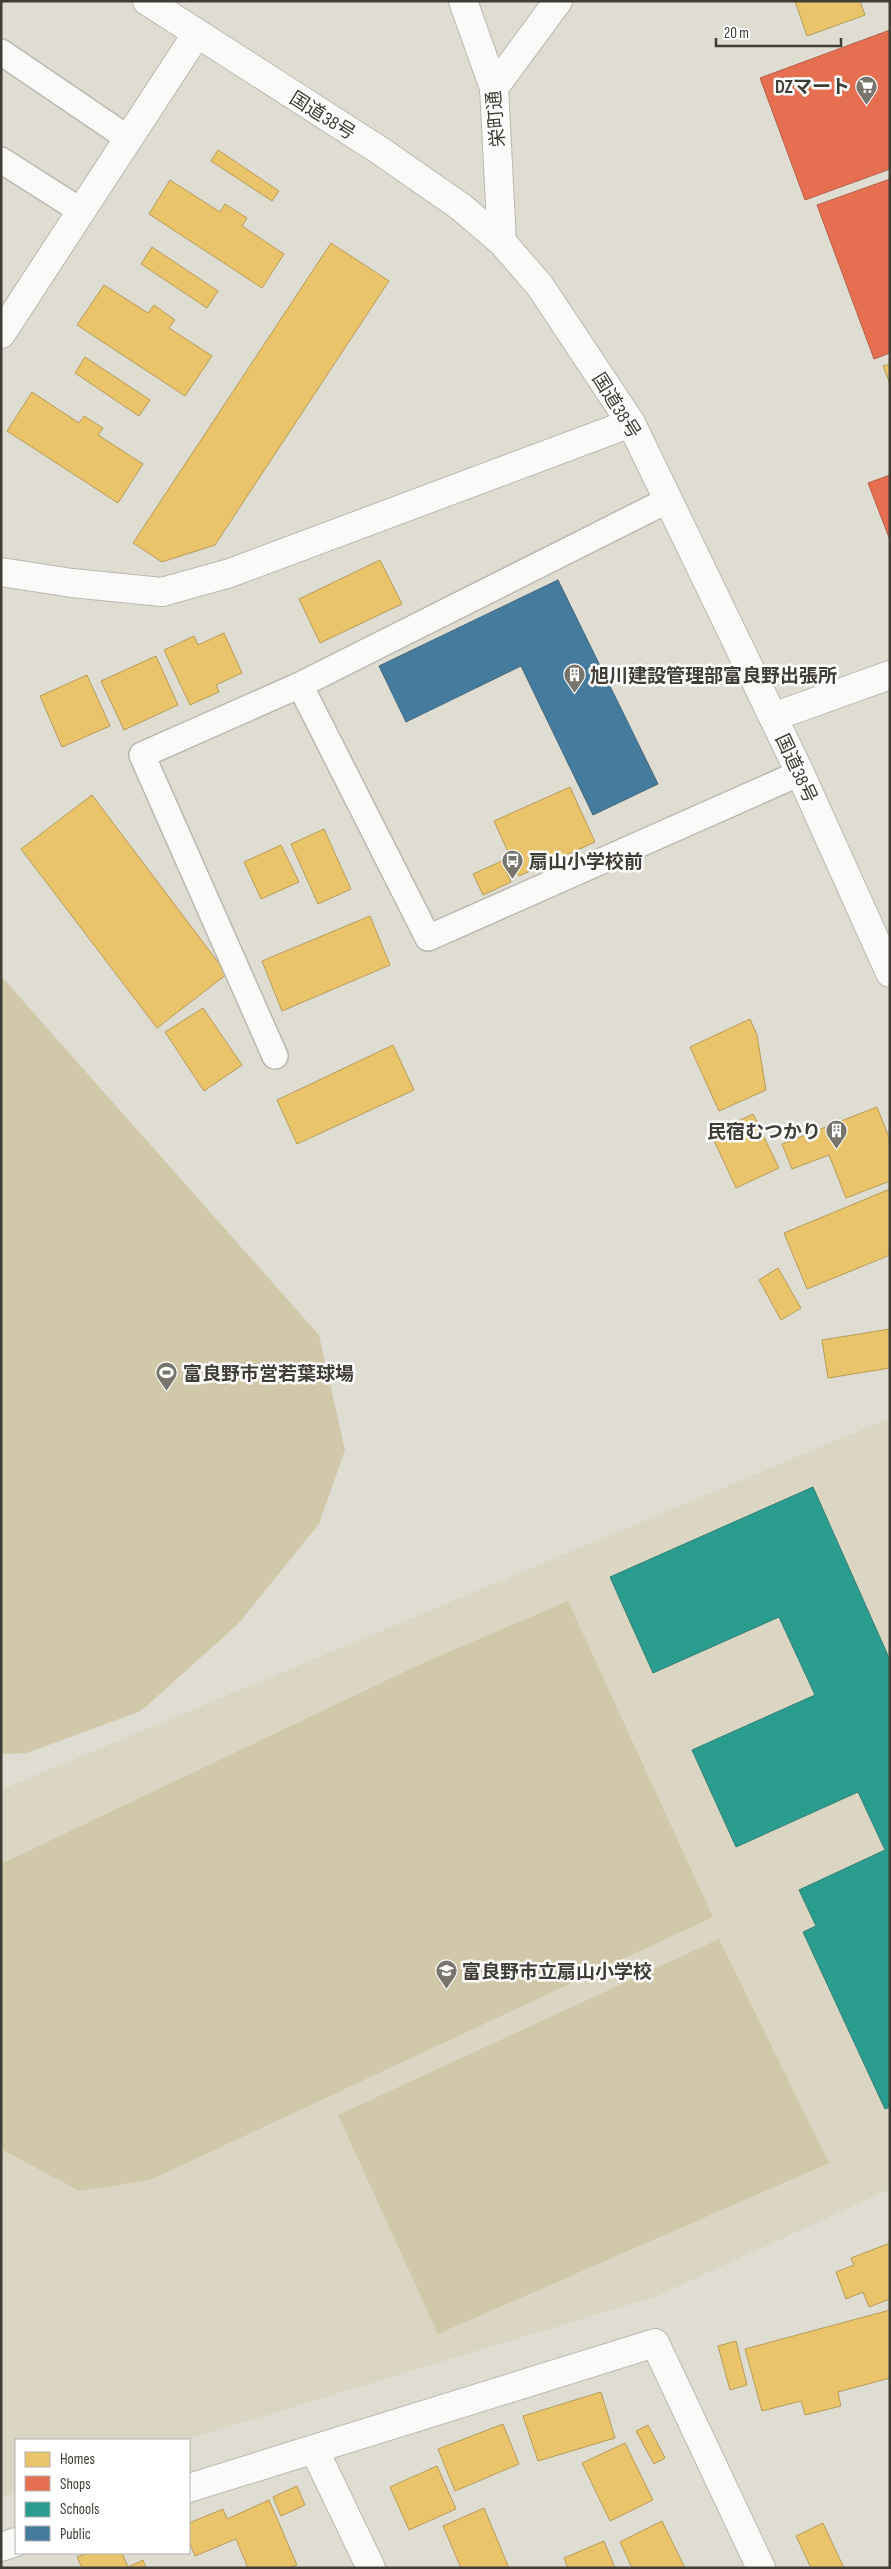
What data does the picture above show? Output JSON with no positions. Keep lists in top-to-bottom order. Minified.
{"streets":{"main road":["国道38号","栄町通"]},"crossings":[["国道38号","栄町通"]],"places":{"supermarket":["DZマート"],"building":["旭川建設管理部富良野出張所","民宿むつかり"],"bus stop":["扇山小学校前"],"sports":["富良野市営若葉球場"],"school or university":["富良野市立扇山小学校"]},"legend":["Homes","Shops","Schools","Public"],"scale_bar":"20 m"}
